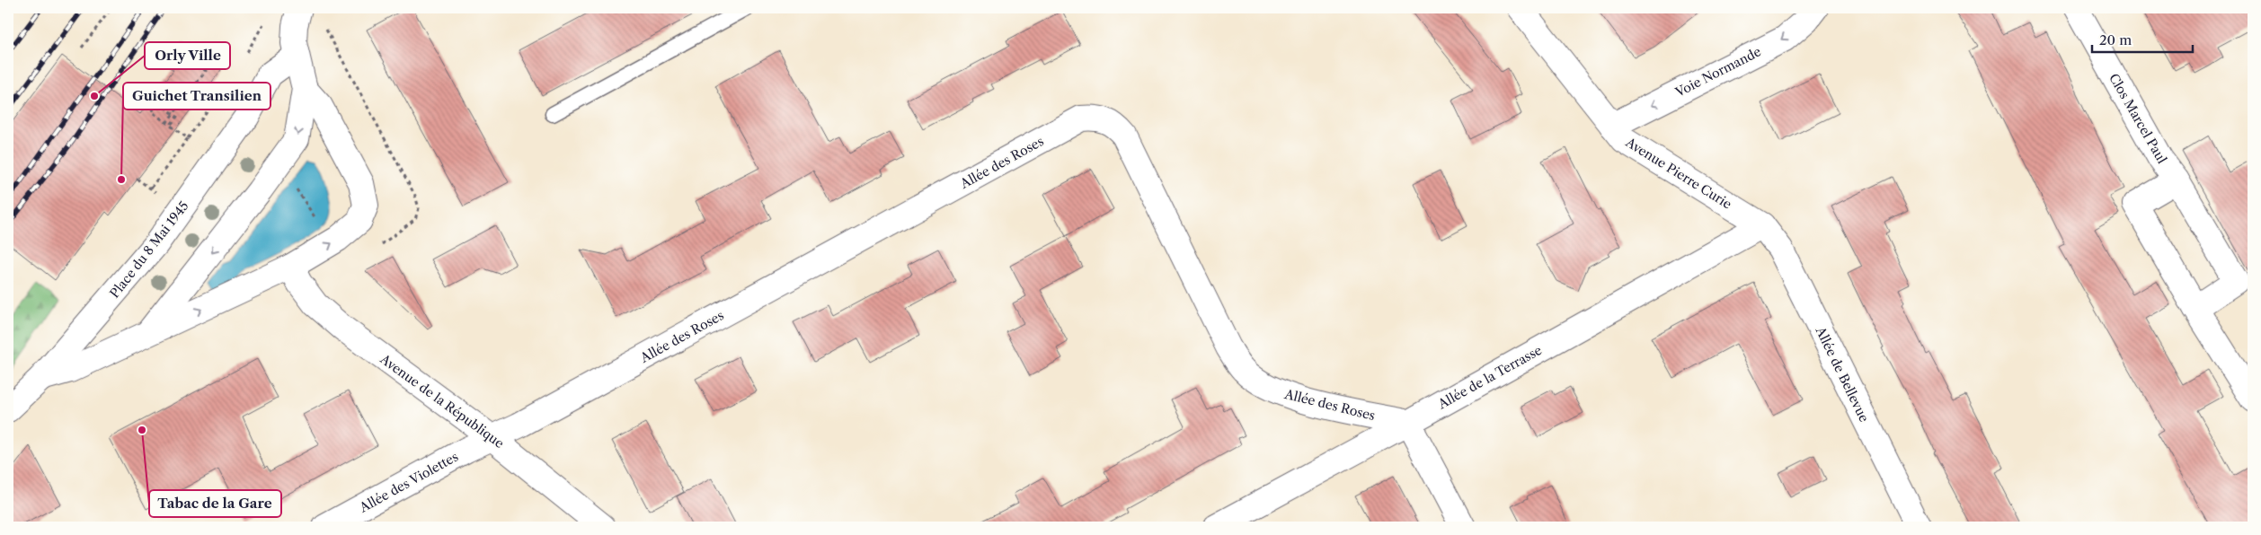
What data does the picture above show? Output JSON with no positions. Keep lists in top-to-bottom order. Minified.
{"streets":{"street":["Voie Normande","Clos Marcel Paul","Allée des Roses","Avenue Pierre Curie","Place du 8 Mai 1945","Allée de Bellevue","Allée de la Terrasse","Avenue de la République","Allée des Violettes"]},"crossings":[["Voie Normande","Avenue Pierre Curie"],["Allée des Roses","Allée de la Terrasse"],["Allée des Roses","Avenue de la République"],["Allée des Roses","Allée des Violettes"],["Avenue Pierre Curie","Allée de Bellevue"],["Avenue Pierre Curie","Allée de la Terrasse"],["Allée de Bellevue","Allée de la Terrasse"],["Avenue de la République","Allée des Violettes"]],"one_way":["Voie Normande"],"places":["Orly Ville","Guichet Transilien","Tabac de la Gare"],"scale_bar":"20 m"}
